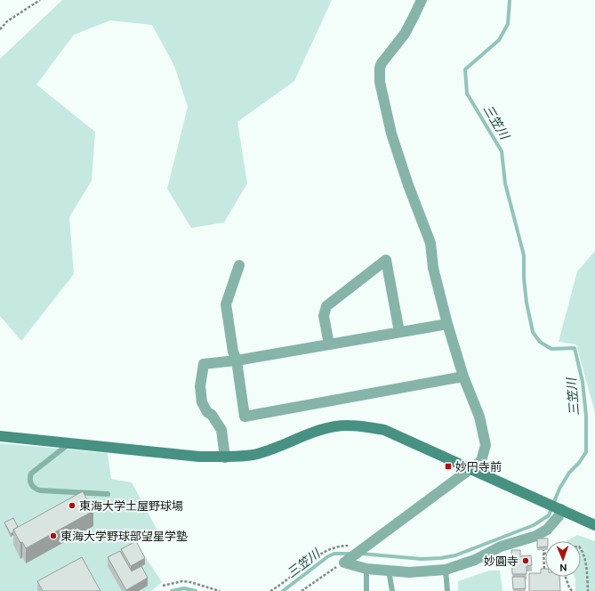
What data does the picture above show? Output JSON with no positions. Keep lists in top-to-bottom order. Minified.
{"water":["三笠川"],"places":{"transit":["妙円寺前"],"other":["東海大学土屋野球場","東海大学野球部望星学塾","妙圓寺"]},"north":"bottom"}
